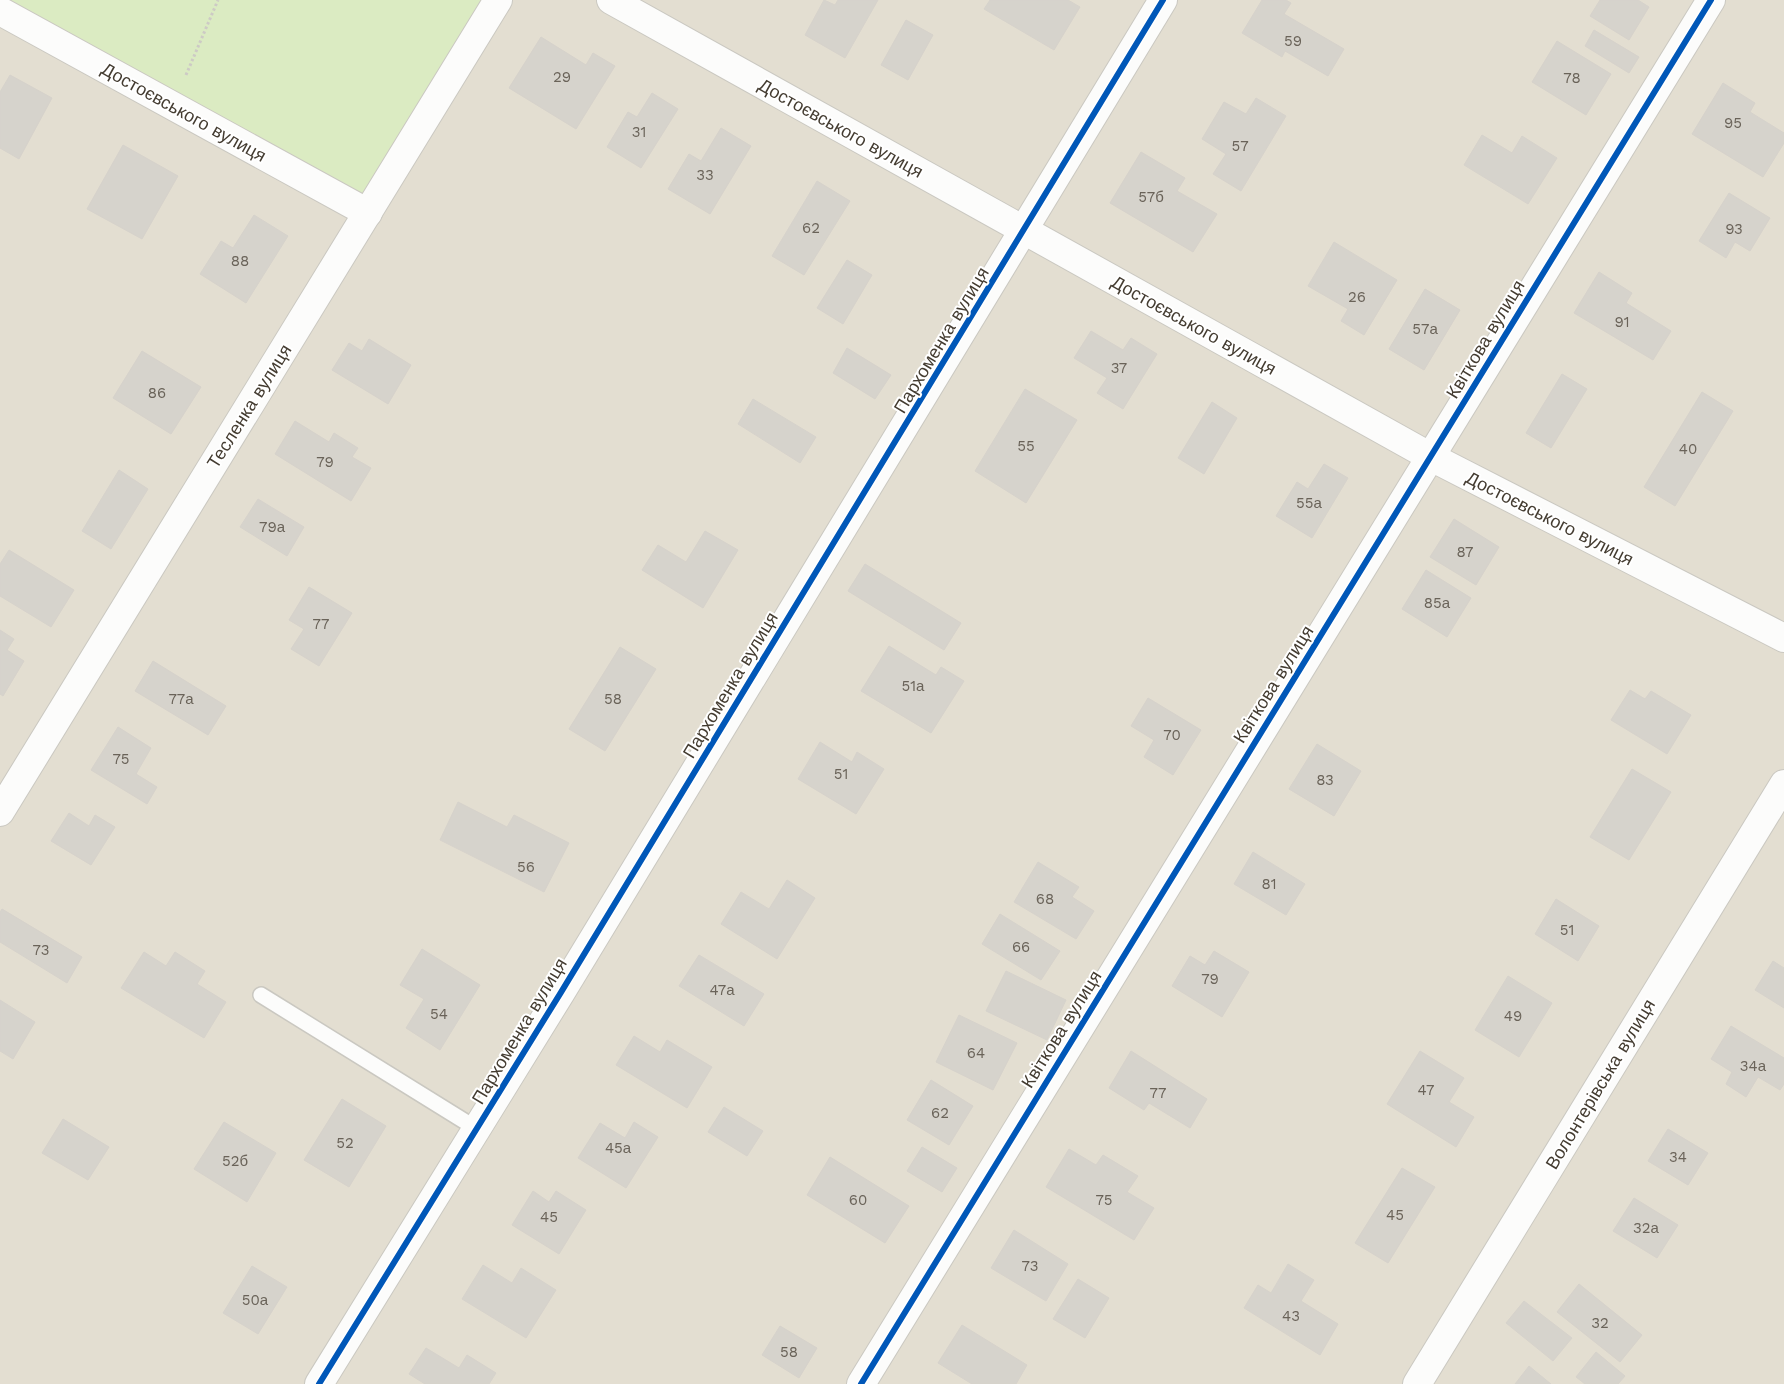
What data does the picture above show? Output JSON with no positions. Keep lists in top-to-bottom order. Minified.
{"streets":{"street":["Достоєвського вулиця","Квіткова вулиця","Пархоменка вулиця","Тесленка вулиця","Волонтерівська вулиця"]},"crossings":[["Достоєвського вулиця","Квіткова вулиця"],["Достоєвського вулиця","Пархоменка вулиця"],["Достоєвського вулиця","Тесленка вулиця"]],"house_numbers":["59","29","78","95","31","57","33","57б","62","93","88","26","91","57а","37","86","55","40","79","55а","79а","87","85а","77","51а","77а","58","70","75","51","83","56","81","68","51","66","73","79","47а","54","49","64","34а","47","77","62","52","45а","34","52б","60","75","45","45","32а","73","50а","43","32","58"]}
